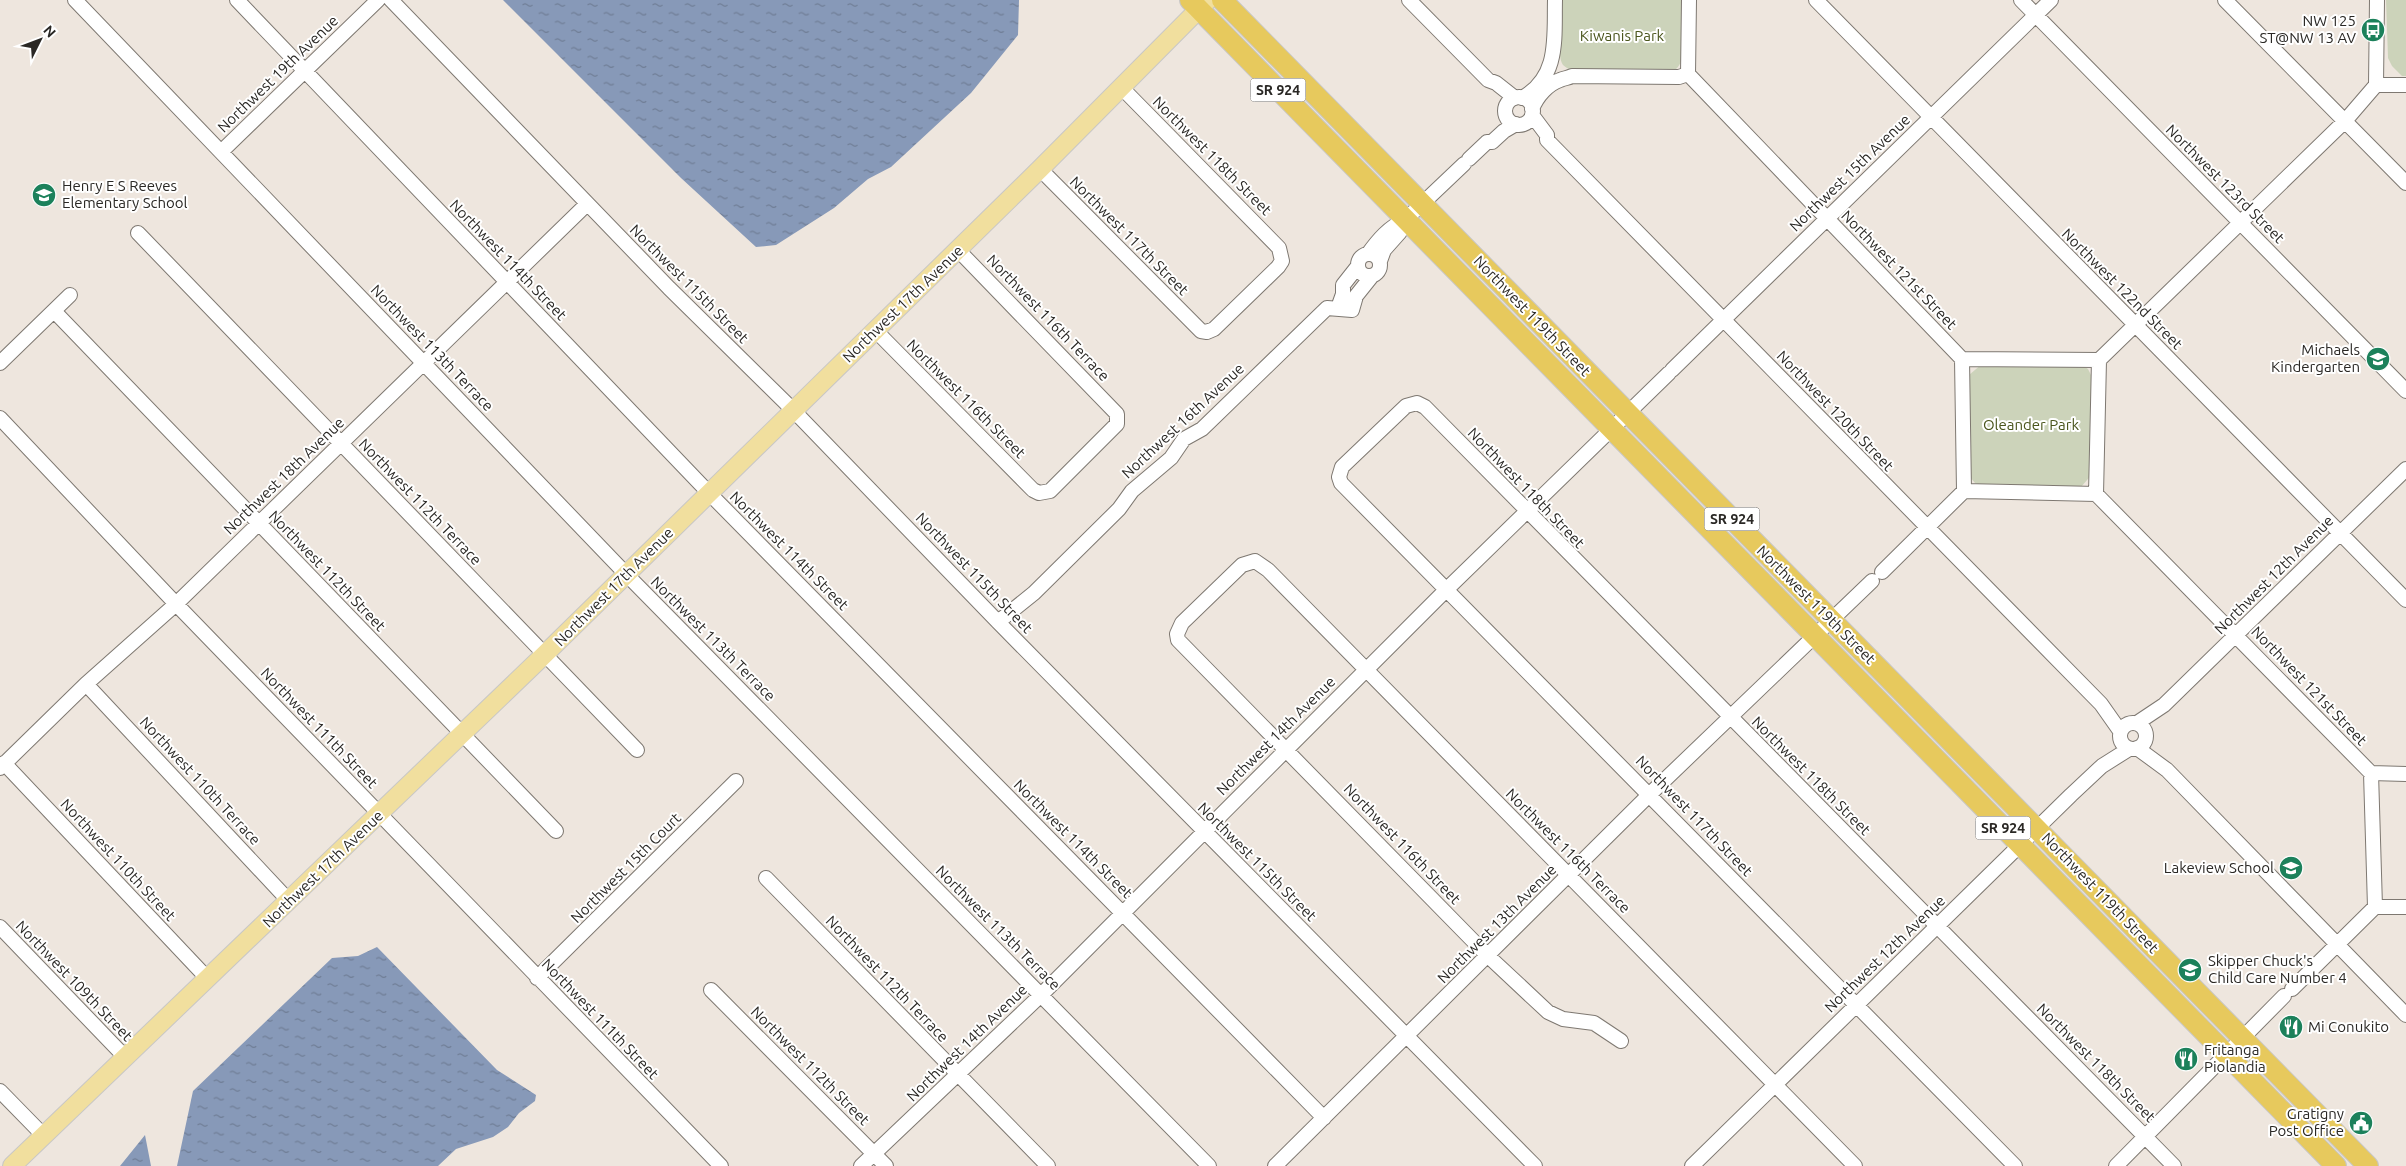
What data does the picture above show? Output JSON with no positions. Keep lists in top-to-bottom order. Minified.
{"streets":{"highway":["SR 924","Northwest 119th Street"],"main road":["Northwest 17th Avenue"],"street":["Northwest 19th Avenue","Northwest 118th Street","Northwest 15th Avenue","Northwest 123rd Street","Northwest 117th Street","Northwest 114th Street","Northwest 121st Street","Northwest 115th Street","Northwest 122nd Street","Northwest 116th Terrace","Northwest 113th Terrace","Northwest 116th Street","Northwest 120th Street","Northwest 16th Avenue","Northwest 18th Avenue","Northwest 112th Terrace","Northwest 112th Street","Northwest 12th Avenue","Northwest 111th Street","Northwest 14th Avenue","Northwest 110th Terrace","Northwest 110th Street","Northwest 15th Court","Northwest 13th Avenue","Northwest 109th Street"]},"crossings":[["Northwest 19th Avenue","Northwest 114th Street"],["Northwest 19th Avenue","Northwest 113th Terrace"],["Northwest 118th Street","Northwest 117th Street"],["Northwest 118th Street","Northwest 17th Avenue"],["Northwest 118th Street","Northwest 12th Avenue"],["Northwest 118th Street","Northwest 14th Avenue"],["Northwest 118th Street","Northwest 13th Avenue"],["Northwest 15th Avenue","Northwest 123rd Street"],["Northwest 15th Avenue","Northwest 121st Street"],["Northwest 15th Avenue","Northwest 122nd Street"],["Northwest 15th Avenue","Northwest 119th Street"],["Northwest 15th Avenue","Northwest 120th Street"],["Northwest 15th Avenue","Northwest 14th Avenue"],["Northwest 117th Street","Northwest 17th Avenue"],["Northwest 117th Street","Northwest 12th Avenue"],["Northwest 117th Street","Northwest 14th Avenue"],["Northwest 117th Street","Northwest 13th Avenue"],["Northwest 114th Street","Northwest 17th Avenue"],["Northwest 114th Street","Northwest 18th Avenue"],["Northwest 114th Street","Northwest 14th Avenue"],["Northwest 114th Street","Northwest 13th Avenue"],["Northwest 121st Street","Northwest 12th Avenue"],["Northwest 115th Street","Northwest 17th Avenue"],["Northwest 115th Street","Northwest 16th Avenue"],["Northwest 115th Street","Northwest 18th Avenue"],["Northwest 115th Street","Northwest 14th Avenue"],["Northwest 115th Street","Northwest 13th Avenue"],["Northwest 122nd Street","Northwest 12th Avenue"],["Northwest 17th Avenue","Northwest 119th Street"],["Northwest 17th Avenue","Northwest 116th Terrace"],["Northwest 17th Avenue","Northwest 113th Terrace"],["Northwest 17th Avenue","Northwest 116th Street"],["Northwest 17th Avenue","Northwest 112th Terrace"],["Northwest 17th Avenue","Northwest 112th Street"],["Northwest 17th Avenue","Northwest 111th Street"],["Northwest 17th Avenue","Northwest 110th Terrace"],["Northwest 17th Avenue","Northwest 110th Street"],["Northwest 17th Avenue","Northwest 109th Street"],["Northwest 119th Street","Northwest 16th Avenue"],["Northwest 119th Street","Northwest 12th Avenue"],["Northwest 119th Street","Northwest 14th Avenue"],["Northwest 119th Street","Northwest 13th Avenue"],["Northwest 116th Terrace","Northwest 116th Street"],["Northwest 116th Terrace","Northwest 12th Avenue"],["Northwest 116th Terrace","Northwest 14th Avenue"],["Northwest 116th Terrace","Northwest 13th Avenue"],["Northwest 113th Terrace","Northwest 18th Avenue"],["Northwest 113th Terrace","Northwest 14th Avenue"],["Northwest 116th Street","Northwest 14th Avenue"],["Northwest 116th Street","Northwest 13th Avenue"],["Northwest 120th Street","Northwest 16th Avenue"],["Northwest 120th Street","Northwest 12th Avenue"],["Northwest 120th Street","Northwest 13th Avenue"],["Northwest 18th Avenue","Northwest 112th Terrace"],["Northwest 18th Avenue","Northwest 112th Street"],["Northwest 18th Avenue","Northwest 111th Street"],["Northwest 18th Avenue","Northwest 110th Terrace"],["Northwest 18th Avenue","Northwest 110th Street"],["Northwest 112th Terrace","Northwest 14th Avenue"],["Northwest 112th Street","Northwest 14th Avenue"],["Northwest 111th Street","Northwest 15th Court"]],"parks":["Kiwanis Park","Oleander Park"],"places":{"bus stop":["NW 125 ST@NW 13 AV"],"school or university":["Henry E S Reeves Elementary School","Michaels Kindergarten","Lakeview School","Skipper Chuck's Child Care Number 4"],"restaurant":["Mi Conukito","Fritanga Piolandia"],"public building":["Gratigny Post Office"]},"north":"top right"}
